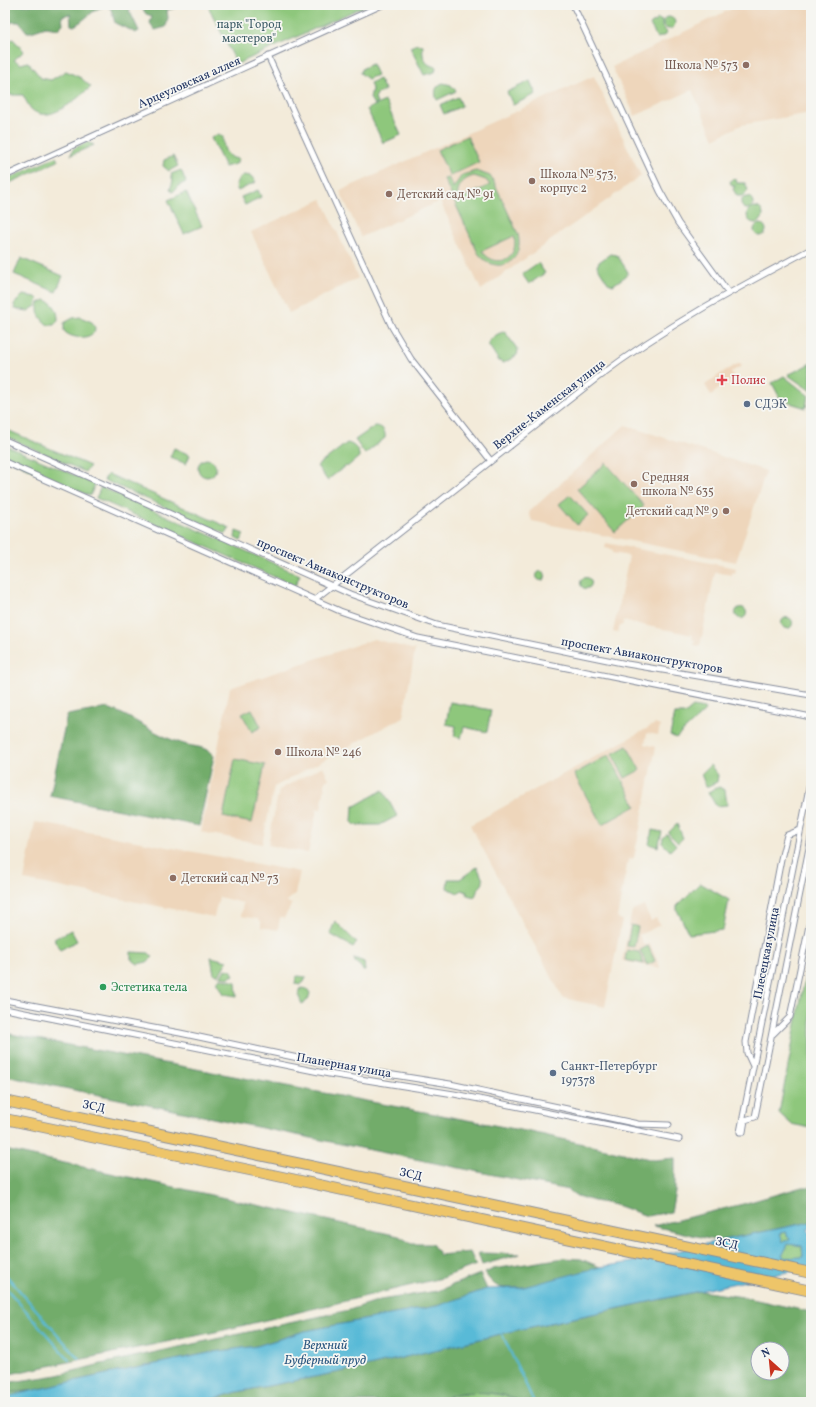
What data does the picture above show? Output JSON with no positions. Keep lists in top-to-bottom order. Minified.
{"streets":{"highway":["ЗСД"],"street":["Арцеуловская аллея","Верхне-Каменская улица","проспект Авиаконструкторов","Плесецкая улица","Планерная улица"]},"crossings":[["Верхне-Каменская улица","проспект Авиаконструкторов"]],"water":["Верхний Буферный пруд"],"parks":["парк \"Город мастеров\""],"places":{"other":["Школа № 573","Школа № 573, корпус 2","Детский сад № 91","СДЭК","Средняя школа № 635","Детский сад № 9","Школа № 246","Детский сад № 73","Эстетика тела","Санкт-Петербург 197378"],"health":["Полис"]},"north":"top left"}
